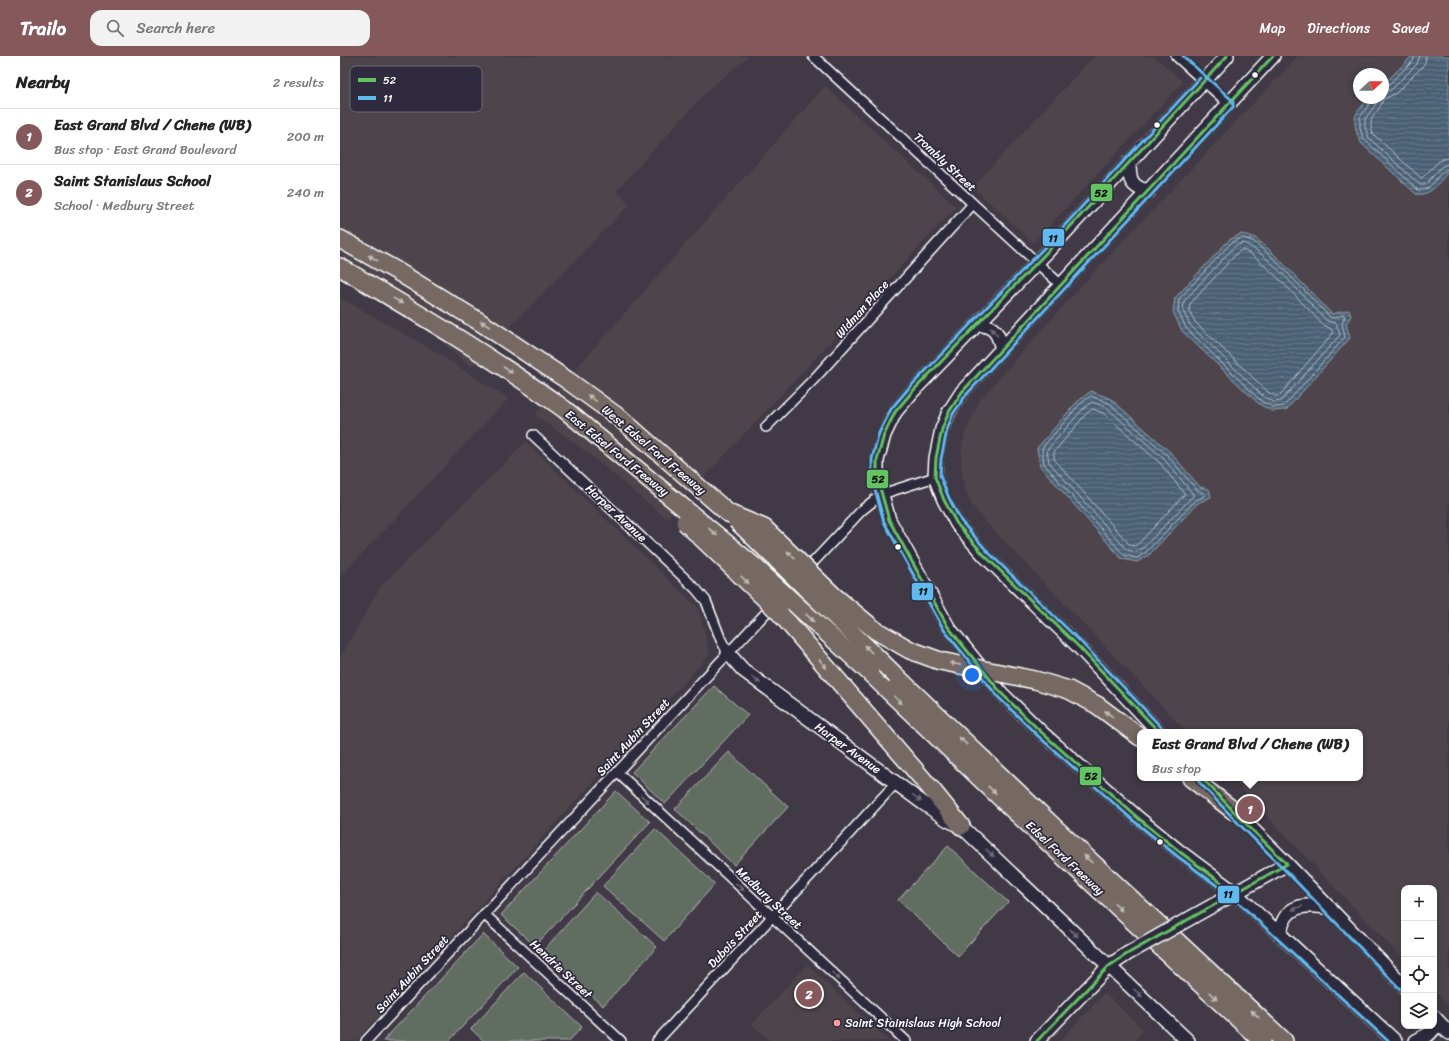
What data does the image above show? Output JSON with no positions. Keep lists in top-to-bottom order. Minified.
{"streets":{"highway":["West Edsel Ford Freeway","East Edsel Ford Freeway","Edsel Ford Freeway"],"main road":["Harper Avenue"],"street":["Trombly Street","Widman Place","Saint Aubin Street","Medbury Street","Dubois Street","Hendrie Street"]},"crossings":[["Trombly Street","Widman Place"],["West Edsel Ford Freeway","Edsel Ford Freeway"],["East Edsel Ford Freeway","Edsel Ford Freeway"],["Harper Avenue","Saint Aubin Street"],["Harper Avenue","Dubois Street"],["Saint Aubin Street","Medbury Street"],["Saint Aubin Street","Hendrie Street"],["Medbury Street","Dubois Street"]],"one_way":["Harper Avenue","Medbury Street"],"places":["Saint Stainislaus High School"],"lines":["transit line 52","transit line 11"],"legend":["52","11"],"north":"right","page":{"header":"Trailo","search":"Search here","nav":["Map","Directions","Saved"],"heading":["Nearby","2 results"],"list":[{"mark":"1","name":"East Grand Blvd / Chene (WB)","note":"Bus stop · East Grand Boulevard","value":"200 m"},{"mark":"2","name":"Saint Stanislaus School","note":"School · Medbury Street","value":"240 m"}],"popup":["East Grand Blvd / Chene (WB)","Bus stop"],"pins":["1","2"],"map_buttons":["+","−"]}}
